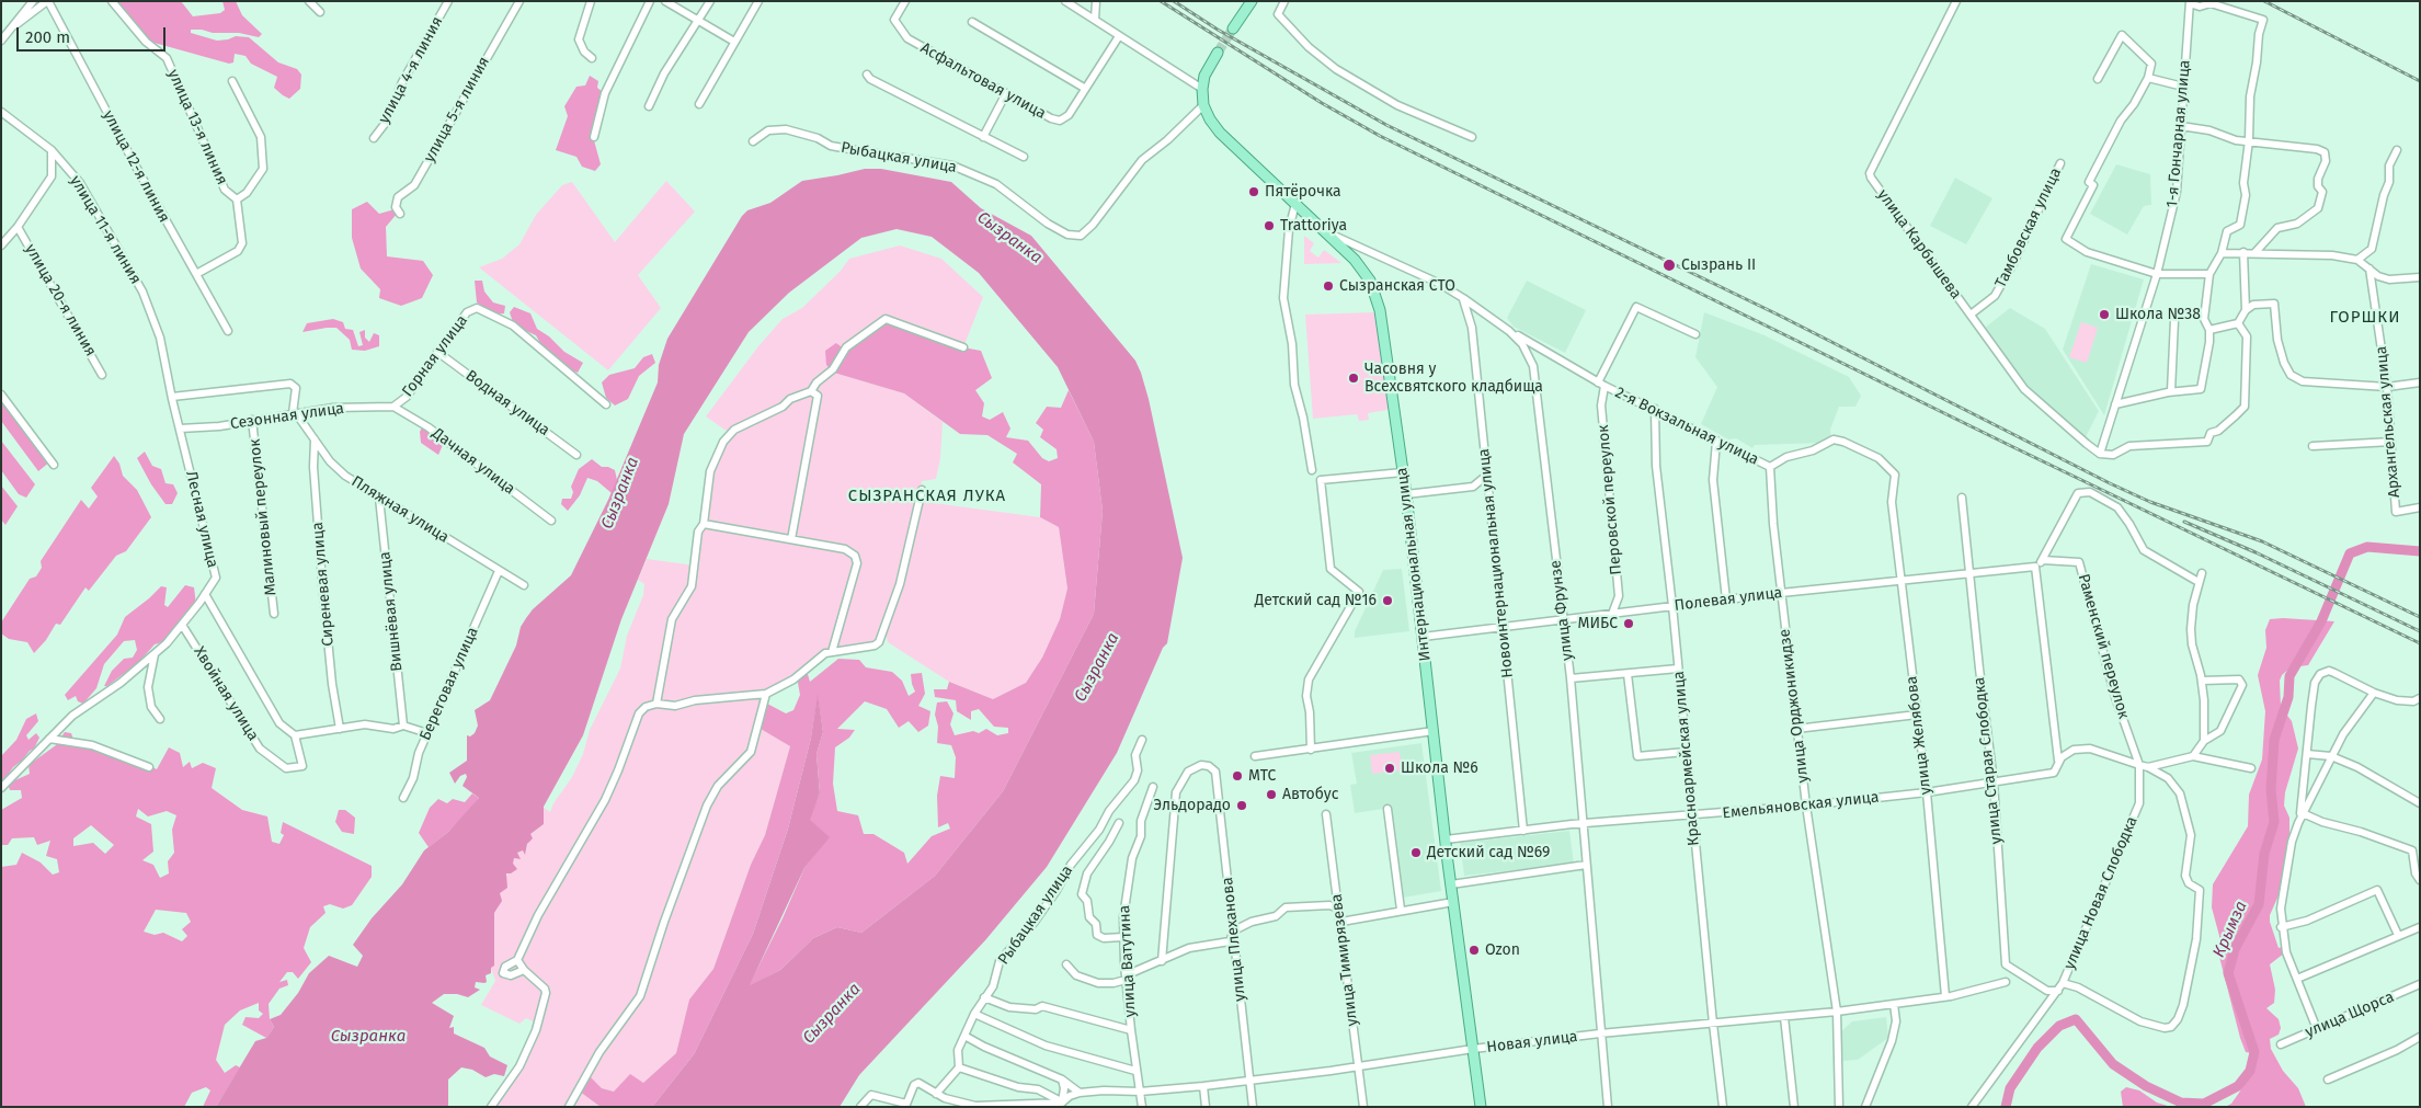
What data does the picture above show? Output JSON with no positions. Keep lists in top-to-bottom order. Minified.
{"streets":{"main road":["Интернациональная улица"],"street":["улица 4-я линия","Асфальтовая улица","улица 5-я линия","улица 13-я линия","1-я Гончарная улица","Рыбацкая улица","улица 12-я линия","Тамбовская улица","улица 11-я линия","улица Карбышева","улица 20-я линия","Горная улица","Водная улица","Сезонная улица","Архангельская улица","2-я Вокзальная улица","Дачная улица","Перовской переулок","Пляжная улица","Малиновый переулок","Лесная улица","Новоинтернациональная улица","Сиреневая улица","Полевая улица","улица Фрунзе","Вишнёвая улица","Раменский переулок","Береговая улица","Хвойная улица","улица Орджоникидзе","улица Желябова","Красноармейская улица","улица Старая Слободка","Емельяновская улица","улица Новая Слободка","улица Плеханова","улица Тимирязева","улица Ватутина","улица Щорса","Новая улица"]},"crossings":[["1-я Гончарная улица","улица Карбышева"],["Рыбацкая улица","Интернациональная улица"],["Тамбовская улица","улица Карбышева"],["улица 11-я линия","улица 20-я линия"],["улица 11-я линия","Лесная улица"],["Горная улица","Водная улица"],["Горная улица","Сезонная улица"],["Горная улица","Дачная улица"],["Сезонная улица","Дачная улица"],["Сезонная улица","Пляжная улица"],["Сезонная улица","Малиновый переулок"],["Сезонная улица","Лесная улица"],["2-я Вокзальная улица","Перовской переулок"],["2-я Вокзальная улица","улица Фрунзе"],["2-я Вокзальная улица","улица Орджоникидзе"],["2-я Вокзальная улица","улица Желябова"],["2-я Вокзальная улица","Красноармейская улица"],["Перовской переулок","Полевая улица"],["Пляжная улица","Сиреневая улица"],["Пляжная улица","Вишнёвая улица"],["Пляжная улица","Береговая улица"],["Новоинтернациональная улица","Полевая улица"],["Новоинтернациональная улица","улица Фрунзе"],["Новоинтернациональная улица","Емельяновская улица"],["Интернациональная улица","Полевая улица"],["Интернациональная улица","улица Фрунзе"],["Интернациональная улица","Емельяновская улица"],["Интернациональная улица","Новая улица"],["Полевая улица","улица Фрунзе"],["Полевая улица","улица Орджоникидзе"],["Полевая улица","улица Желябова"],["Полевая улица","Красноармейская улица"],["Полевая улица","улица Старая Слободка"],["улица Фрунзе","Емельяновская улица"],["улица Фрунзе","Новая улица"],["Раменский переулок","Емельяновская улица"],["Раменский переулок","улица Новая Слободка"],["улица Орджоникидзе","Емельяновская улица"],["улица Орджоникидзе","Новая улица"],["улица Желябова","Емельяновская улица"],["улица Желябова","Новая улица"],["Красноармейская улица","Емельяновская улица"],["Красноармейская улица","Новая улица"],["улица Старая Слободка","Емельяновская улица"],["улица Старая Слободка","улица Новая Слободка"],["Емельяновская улица","улица Новая Слободка"],["улица Плеханова","Новая улица"],["улица Тимирязева","Новая улица"],["улица Ватутина","Новая улица"]],"districts":["ГОРШКИ","СЫЗРАНСКАЯ ЛУКА"],"water":["Сызранка","Крымза"],"places":["Пятёрочка","Trattoriya","Сызрань II","Сызранская СТО","Школа №38","Часовня у Всехсвятского кладбища","Детский сад №16","МИБС","Школа №6","МТС","Автобус","Эльдорадо","Детский сад №69","Ozon"],"scale_bar":"200 m"}
